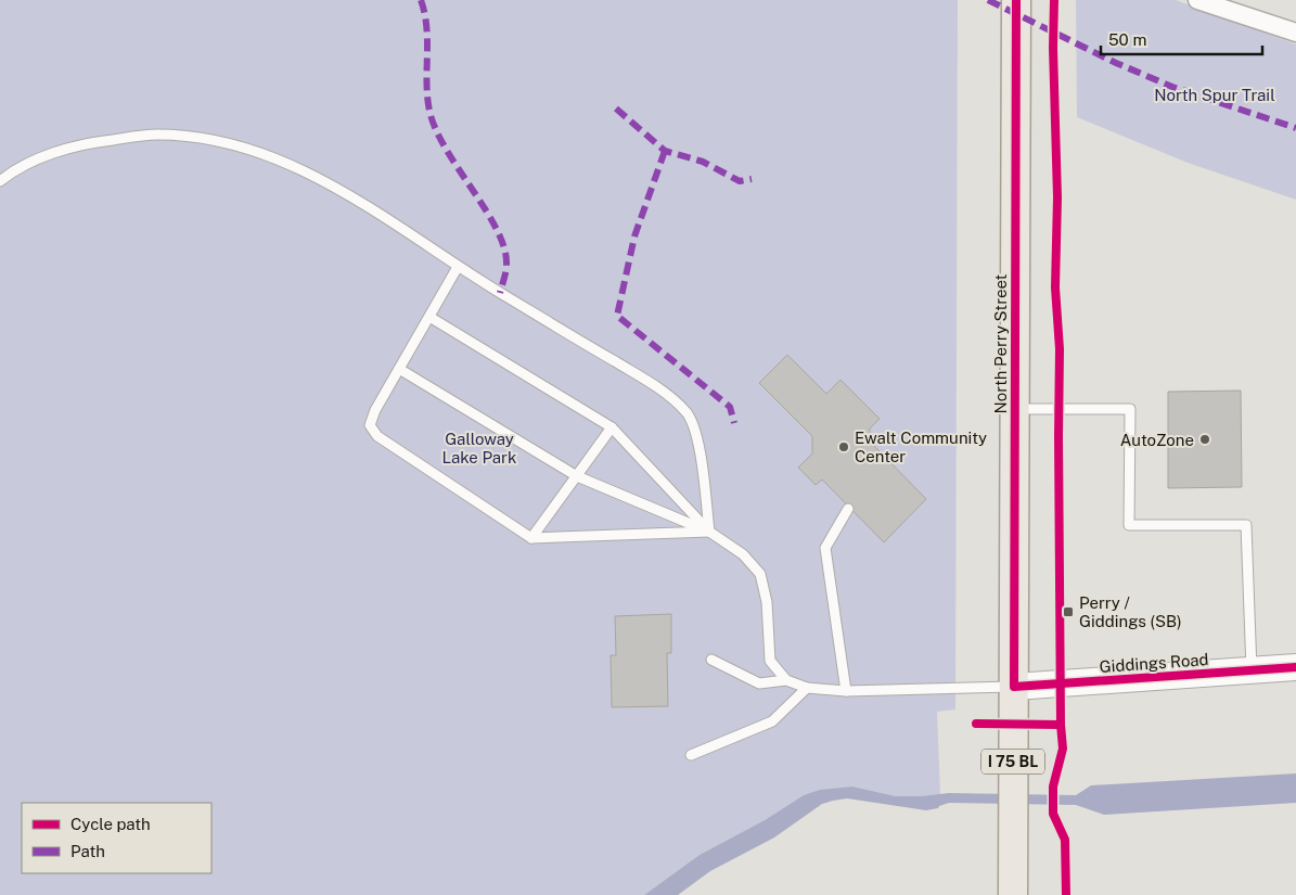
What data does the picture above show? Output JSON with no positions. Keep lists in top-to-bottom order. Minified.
{"streets":{"main road":["North Perry Street","I 75 BL"],"street":["Giddings Road"]},"crossings":[["North Perry Street","Giddings Road"]],"parks":["North Spur Trail","Galloway Lake Park"],"places":{"other":["AutoZone","Ewalt Community Center"],"transit":["Perry / Giddings (SB)"]},"legend":["Cycle path","Path"],"scale_bar":"50 m"}
